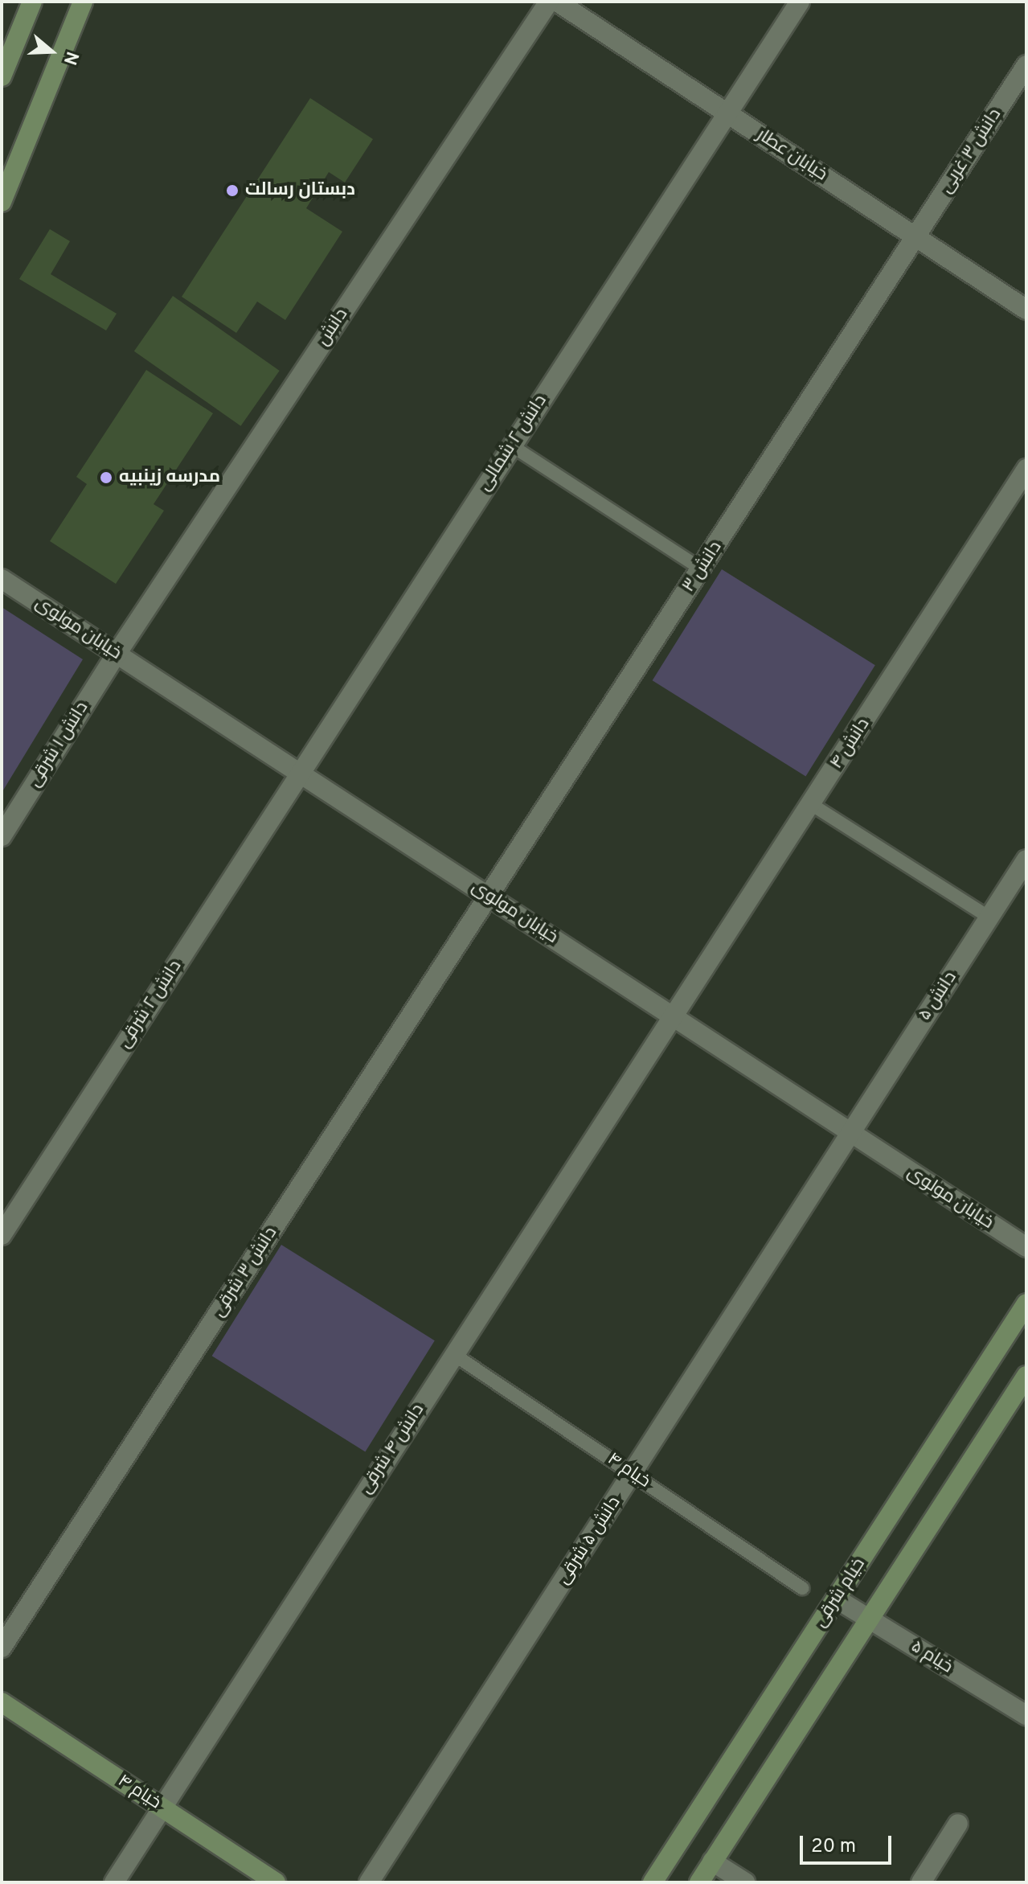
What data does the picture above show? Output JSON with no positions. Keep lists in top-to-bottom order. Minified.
{"streets":{"street":["دانش ۳ غربی","خیابان عطار","دانش","دانش ۲ شمالی","دانش ۳","خیابان مولوی","دانش ۴","دانش ۱ شرقی","دانش ۵","دانش ۲ شرقی","دانش ۳ شرقی","دانش ۴ شرقی","خیام ۴","دانش ۵ شرقی","خیام شرقی","خیام ۵"]},"crossings":[["دانش ۳ غربی","خیابان عطار"],["دانش ۳ غربی","دانش ۳"],["خیابان عطار","دانش ۲ شمالی"],["خیابان عطار","دانش ۳"],["دانش","خیابان مولوی"],["دانش","دانش ۱ شرقی"],["دانش ۲ شمالی","خیابان مولوی"],["دانش ۲ شمالی","دانش ۲ شرقی"],["دانش ۳","خیابان مولوی"],["دانش ۳","دانش ۳ شرقی"],["خیابان مولوی","دانش ۴"],["خیابان مولوی","دانش ۱ شرقی"],["خیابان مولوی","دانش ۵"],["خیابان مولوی","دانش ۲ شرقی"],["خیابان مولوی","دانش ۳ شرقی"],["خیابان مولوی","دانش ۴ شرقی"],["خیابان مولوی","دانش ۵ شرقی"],["دانش ۴","دانش ۴ شرقی"],["دانش ۵","دانش ۵ شرقی"],["دانش ۴ شرقی","خیام ۴"],["خیام ۴","دانش ۵ شرقی"],["خیام شرقی","خیام ۵"]],"places":["دبستان رسالت","مدرسه زینبیه"],"scale_bar":"20 m","north":"right"}
